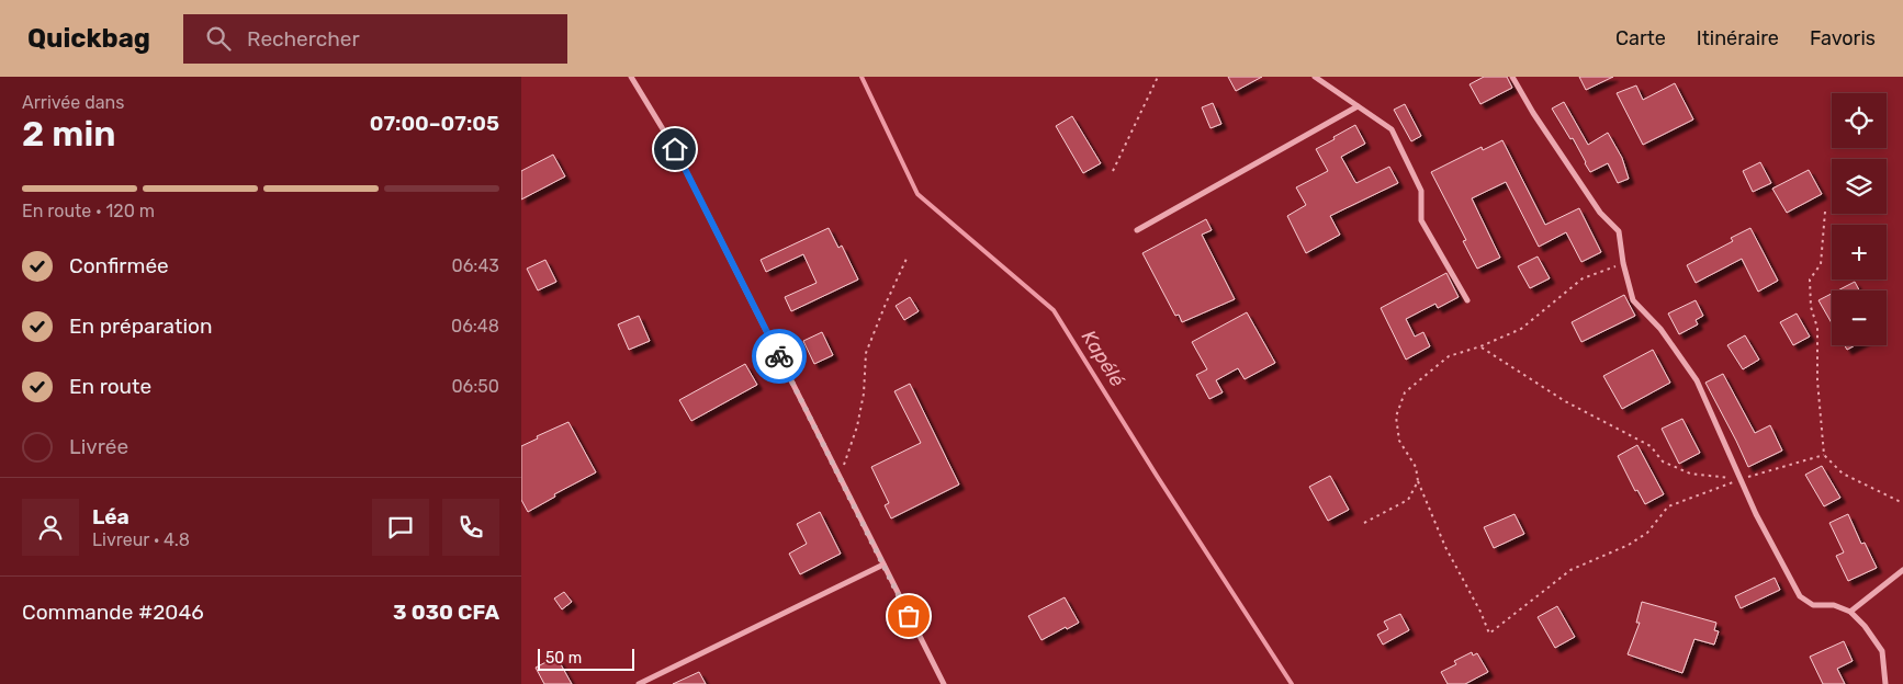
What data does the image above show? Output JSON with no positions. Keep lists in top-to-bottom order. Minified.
{"water":["Kapélé"],"scale_bar":"50 m","page":{"header":"Quickbag","search":"Rechercher","nav":["Carte","Itinéraire","Favoris"],"heading":["2 min","Arrivée dans","07:00–07:05"],"panel":["Léa","Livreur · 4.8","Commande #2046","3 030 CFA"],"map_buttons":["+","−"],"bar":"En route · 120 m","list":[["Confirmée","06:43"],["En préparation","06:48"],["En route","06:50"],"Livrée"],"scale":"50 m"}}
